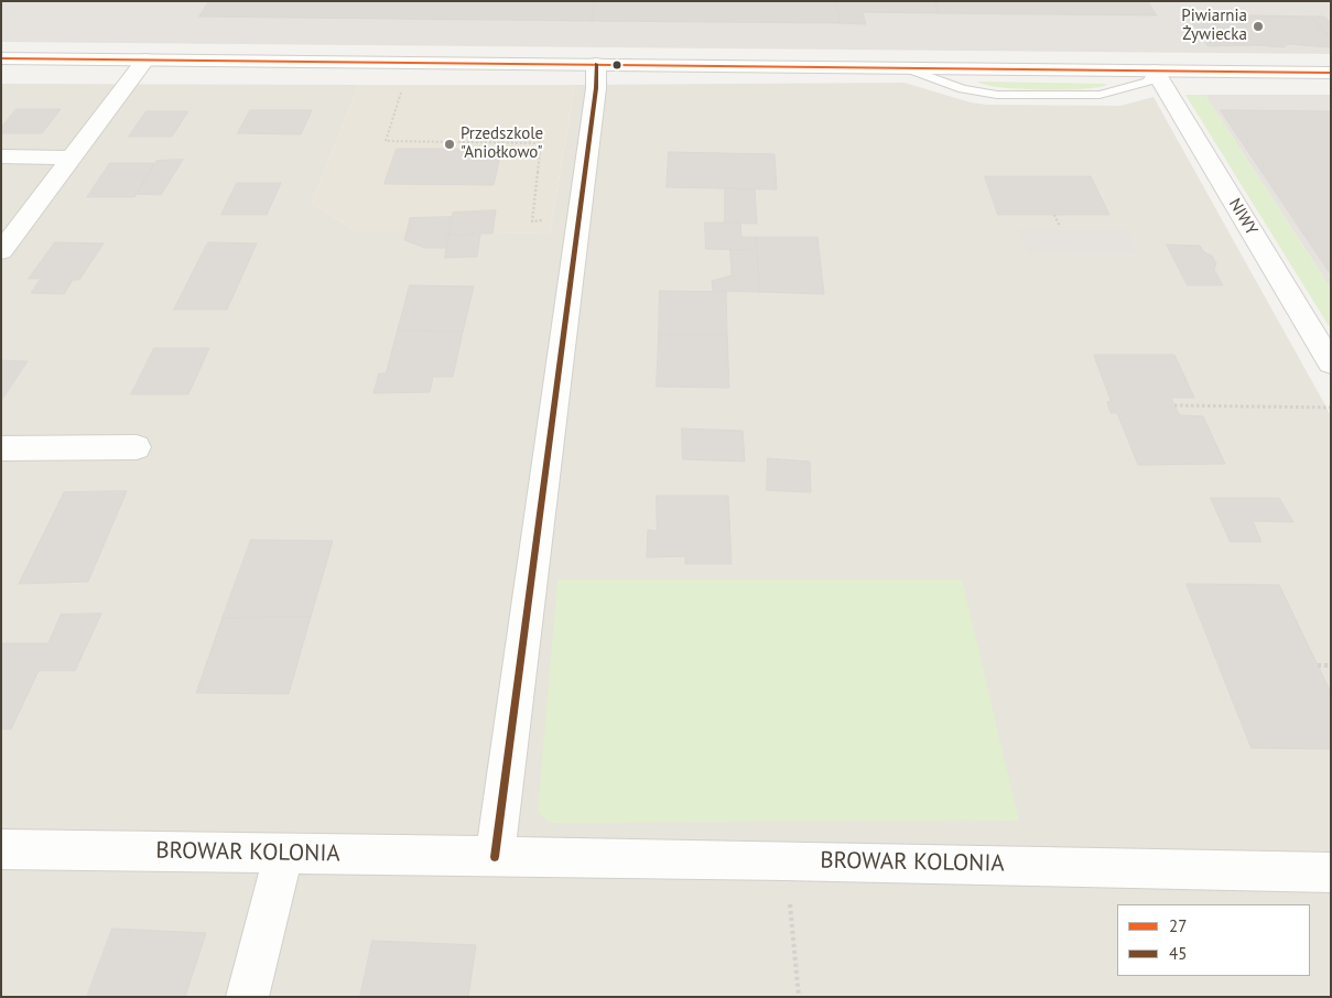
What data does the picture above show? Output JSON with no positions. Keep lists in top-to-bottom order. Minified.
{"streets":{"street":["NIWY","BROWAR KOLONIA"]},"places":["Piwiarnia Żywiecka","Przedszkole \"Aniołkowo\""],"lines":["transit line 27","transit line 45"],"legend":["27","45"]}
